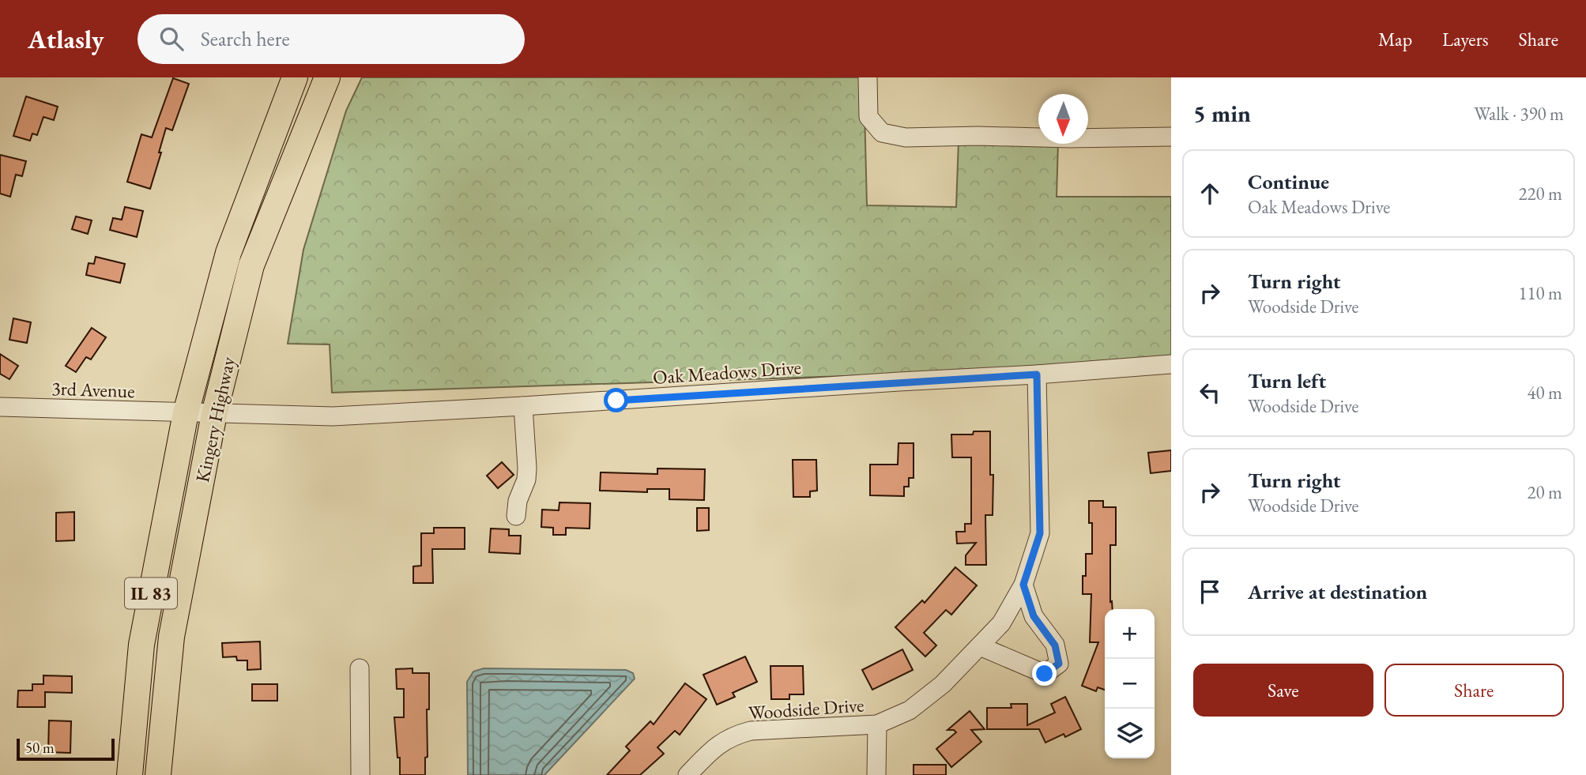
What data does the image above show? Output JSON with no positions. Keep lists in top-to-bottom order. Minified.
{"streets":{"highway":["Kingery Highway","IL 83"],"street":["Oak Meadows Drive","3rd Avenue","Woodside Drive"]},"crossings":[["Oak Meadows Drive","3rd Avenue"],["Oak Meadows Drive","Kingery Highway"],["Oak Meadows Drive","Woodside Drive"],["3rd Avenue","Kingery Highway"]],"scale_bar":"50 m","north":"bottom","page":{"header":"Atlasly","search":"Search here","nav":["Map","Layers","Share"],"heading":["5 min","Walk · 390 m"],"list":[["Continue","Oak Meadows Drive","220 m"],["Turn right","Woodside Drive","110 m"],["Turn left","Woodside Drive","40 m"],["Turn right","Woodside Drive","20 m"],"Arrive at destination"],"map_buttons":["+","−"],"buttons":["Save","Share"],"scale":"50 m"}}
